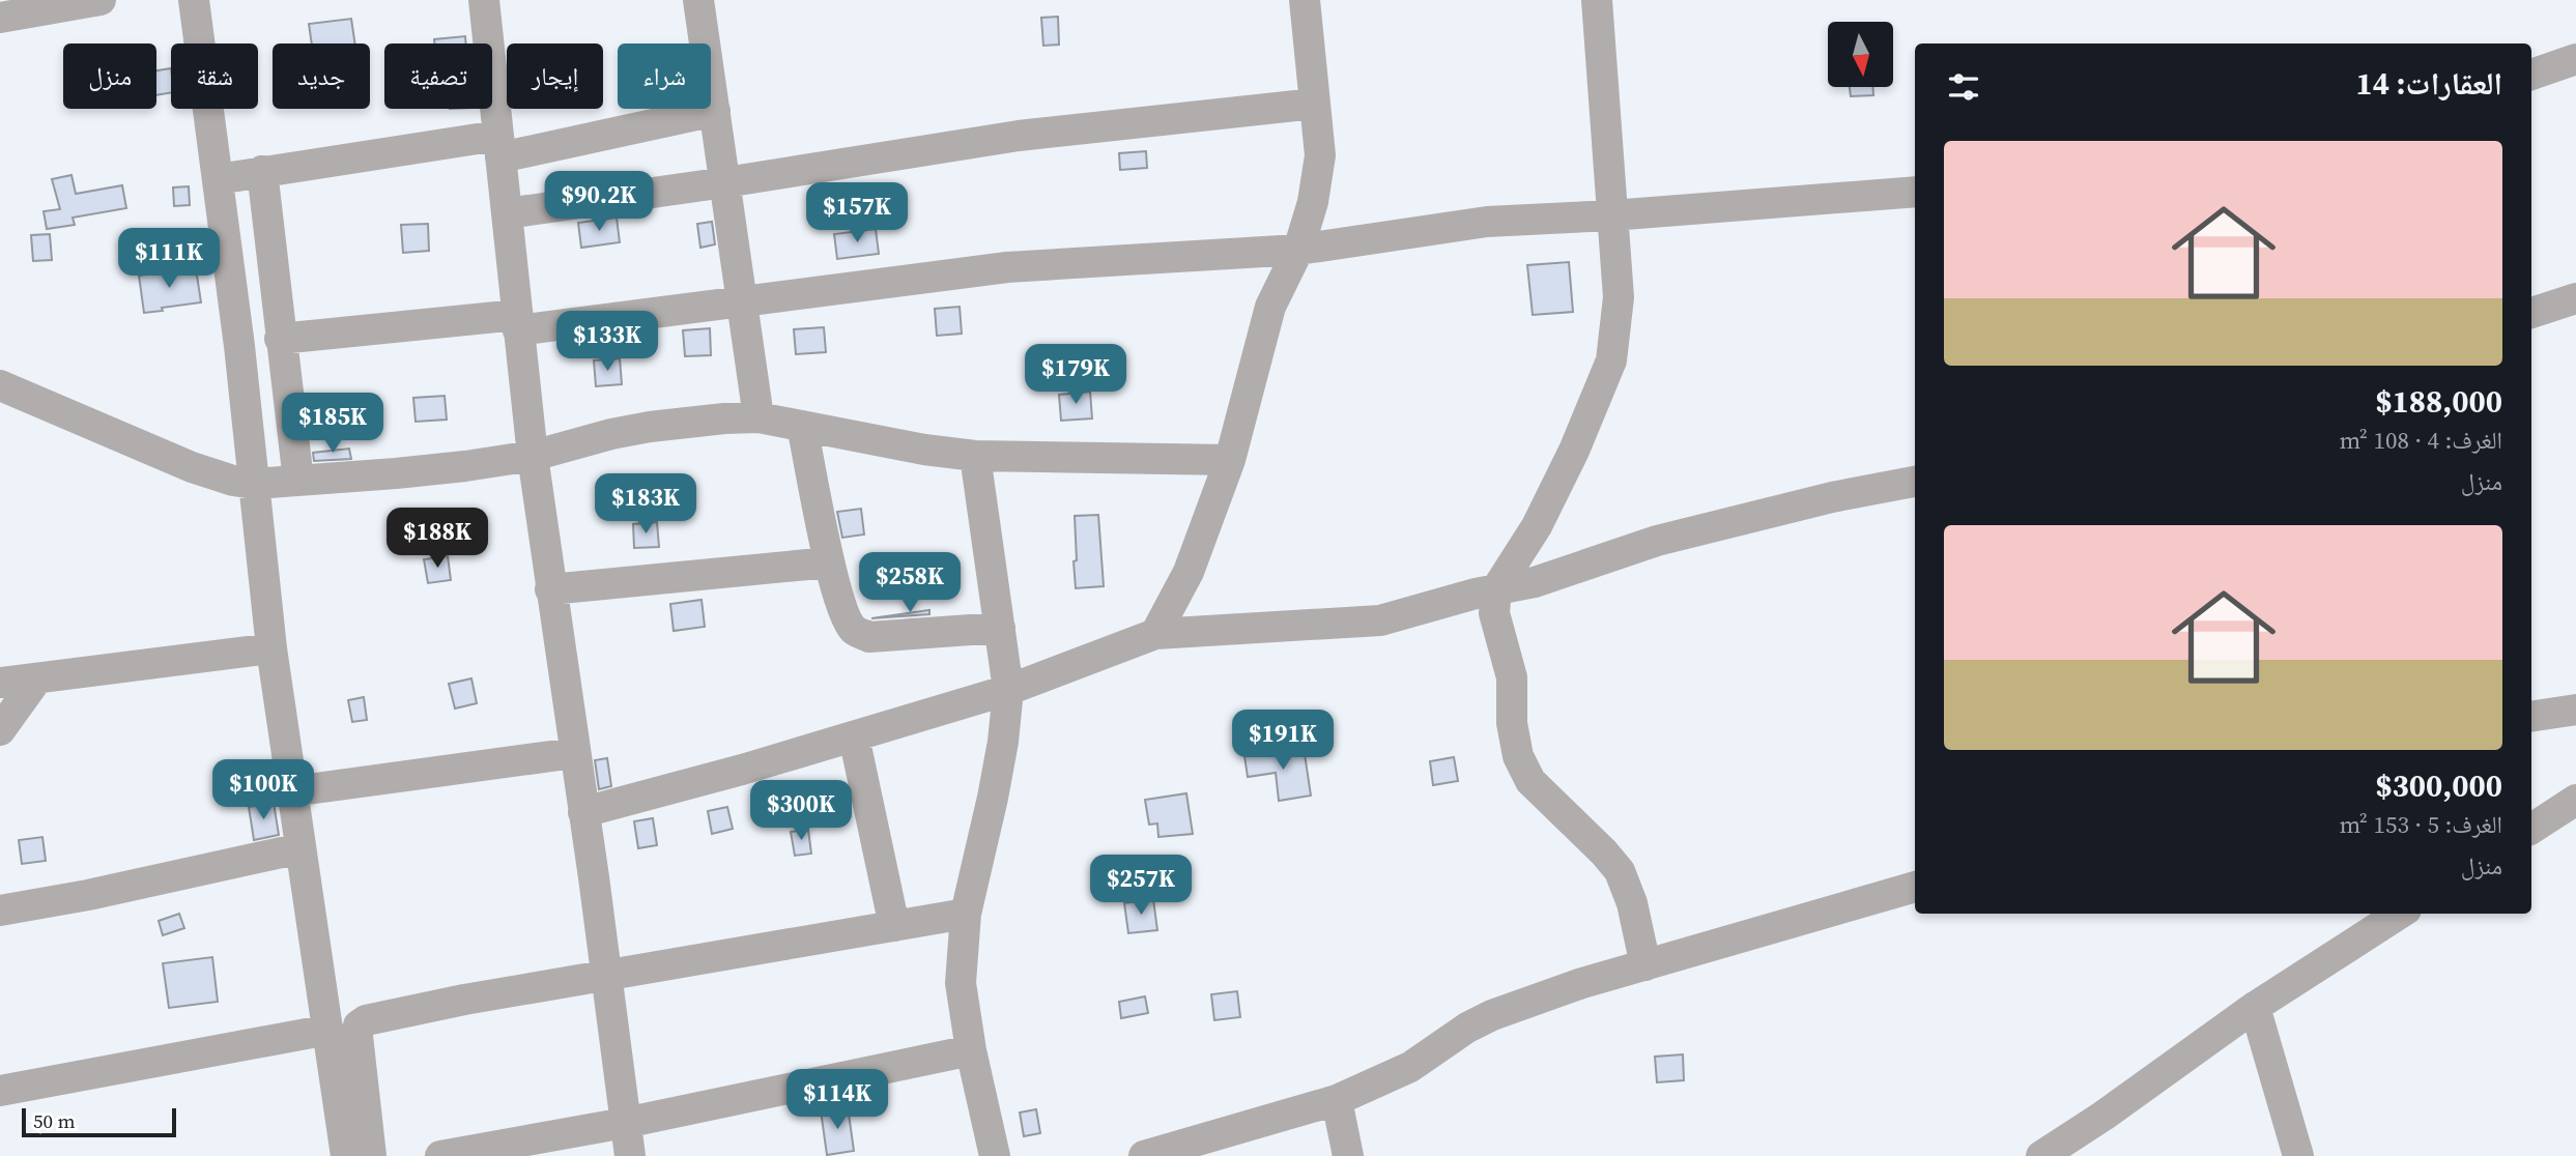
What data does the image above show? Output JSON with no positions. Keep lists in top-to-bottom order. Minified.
{"scale_bar":"50 m","north":"bottom","page":{"chip":["شراء","إيجار","تصفية","جديد","شقة","منزل"],"heading":"العقارات: 14","list":[{"name":"$188,000","note":"الغرف: 4 · 108 m² · منزل"},{"name":"$300,000","note":"الغرف: 5 · 153 m² · منزل"}],"price":["$90.2K","$157K","$111K","$133K","$179K","$185K","$183K","$188K","$258K","$191K","$100K","$300K","$257K","$114K"],"scale":"50 m"}}
